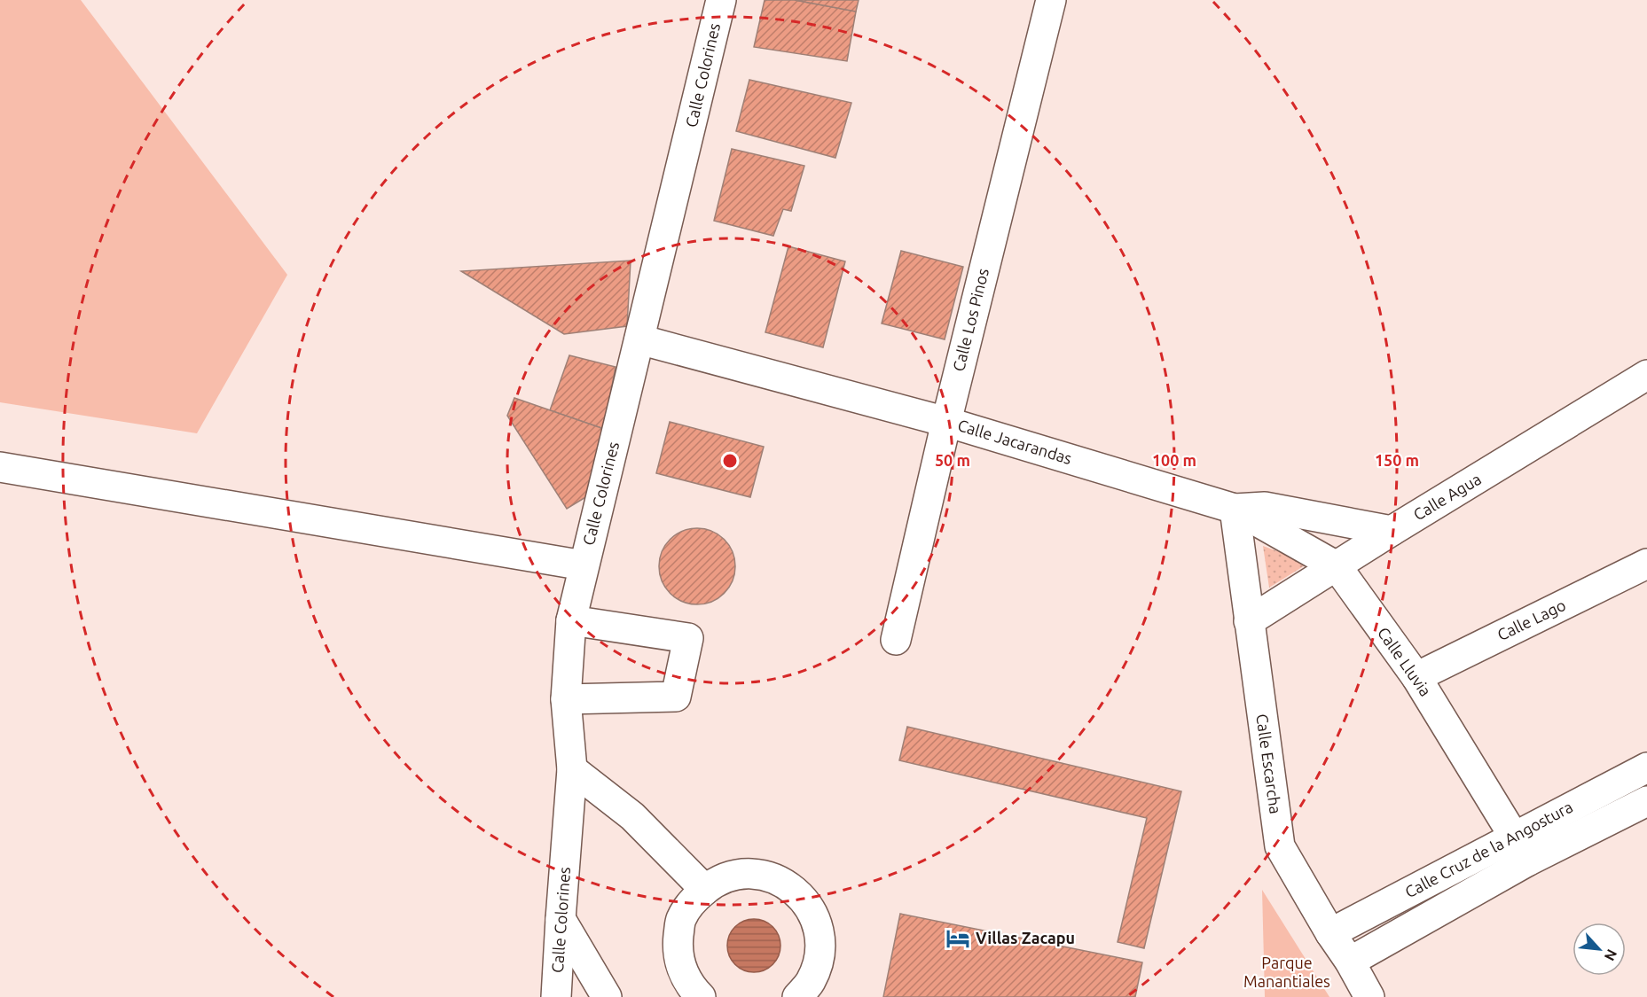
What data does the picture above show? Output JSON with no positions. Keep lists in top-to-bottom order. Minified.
{"streets":{"street":["Calle Colorines","Calle Los Pinos","Calle Jacarandas","Calle Agua","Calle Lago","Calle Lluvia","Calle Escarcha","Calle Cruz de la Angostura"]},"crossings":[["Calle Colorines","Calle Jacarandas"],["Calle Los Pinos","Calle Jacarandas"],["Calle Jacarandas","Calle Agua"],["Calle Jacarandas","Calle Lluvia"],["Calle Jacarandas","Calle Escarcha"],["Calle Agua","Calle Lluvia"],["Calle Agua","Calle Escarcha"],["Calle Lago","Calle Lluvia"],["Calle Lluvia","Calle Escarcha"],["Calle Lluvia","Calle Cruz de la Angostura"],["Calle Escarcha","Calle Cruz de la Angostura"]],"parks":["Parque Manantiales"],"places":{"hotel":["Villas Zacapu"]},"north":"bottom right","rings":["50 m","100 m","150 m"]}
